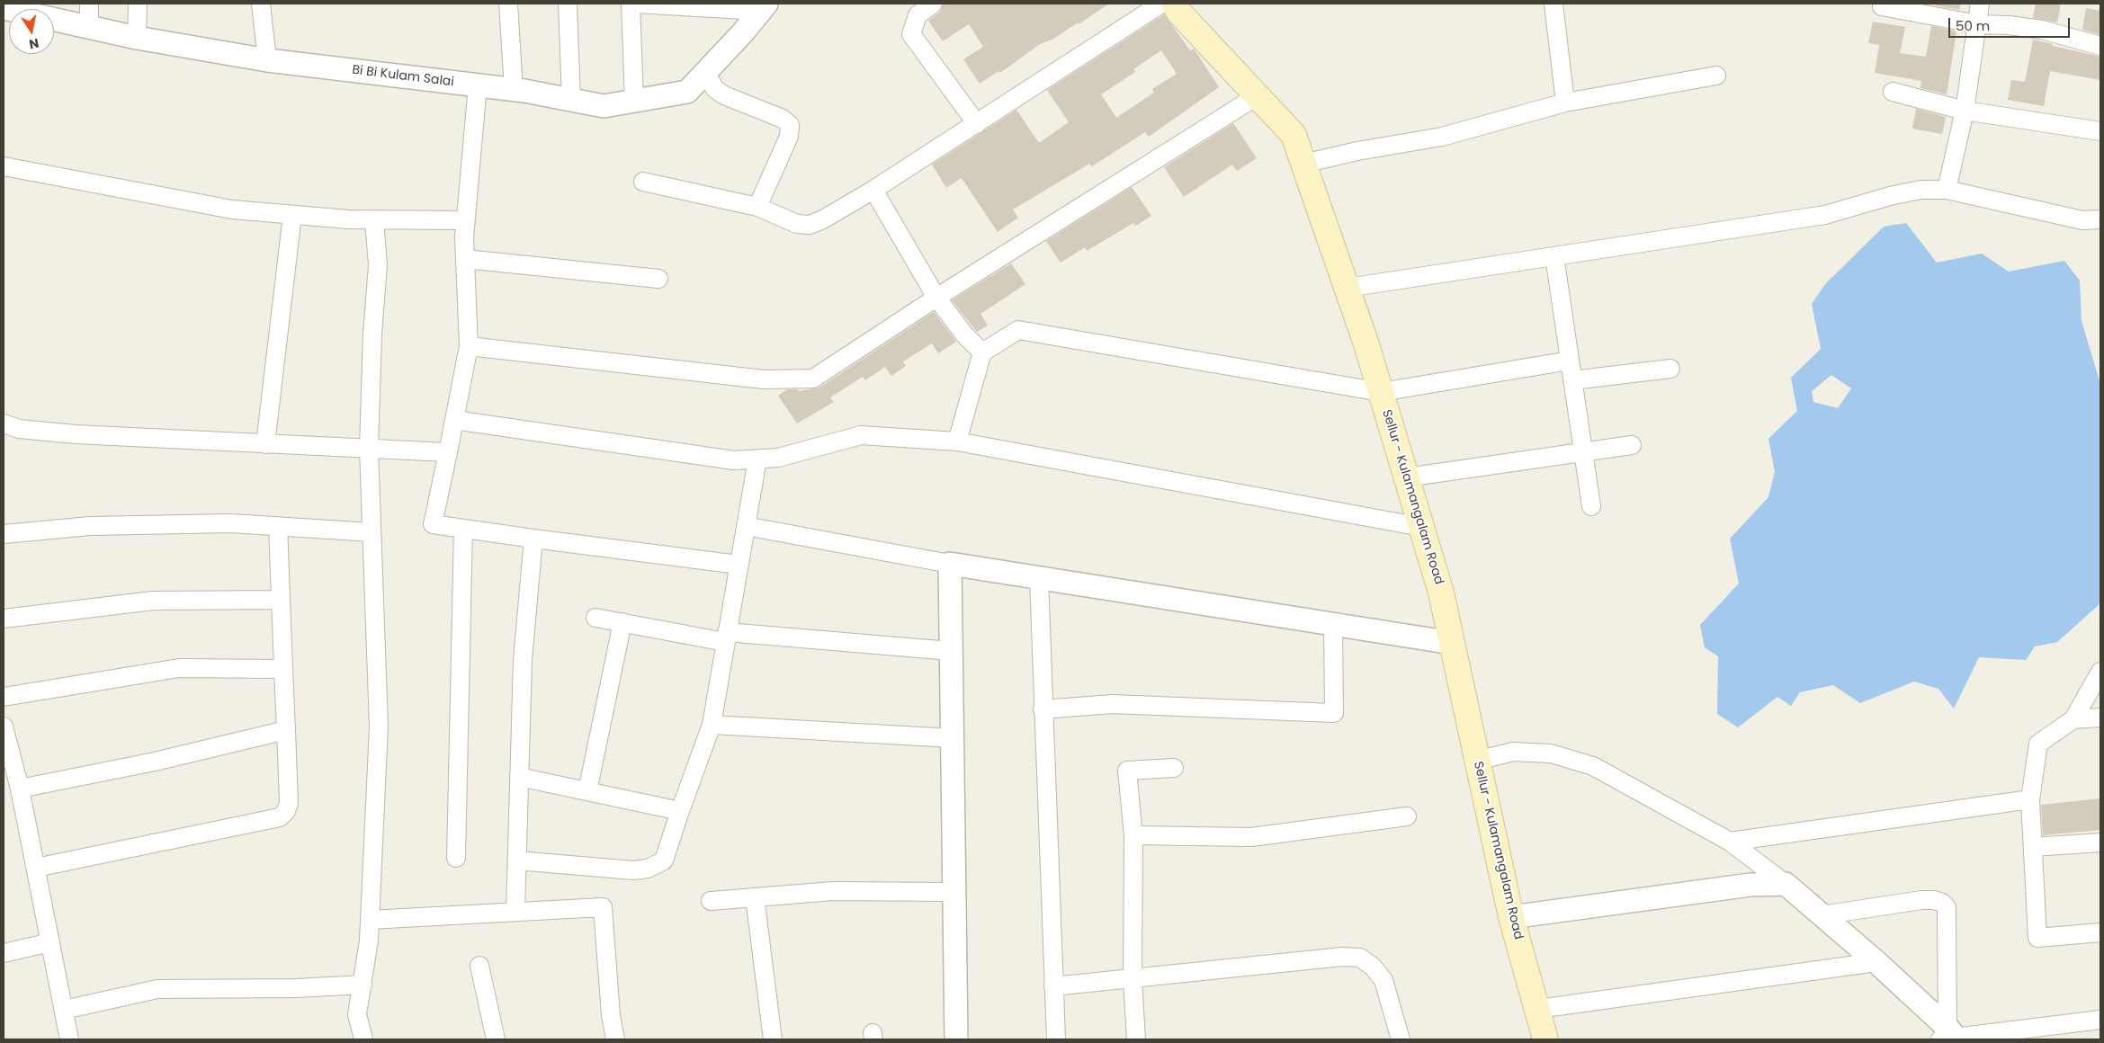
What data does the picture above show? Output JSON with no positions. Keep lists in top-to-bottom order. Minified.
{"streets":{"main road":["Sellur - Kulamangalam Road"],"street":["Bi Bi Kulam Salai"]},"scale_bar":"50 m","north":"bottom"}
